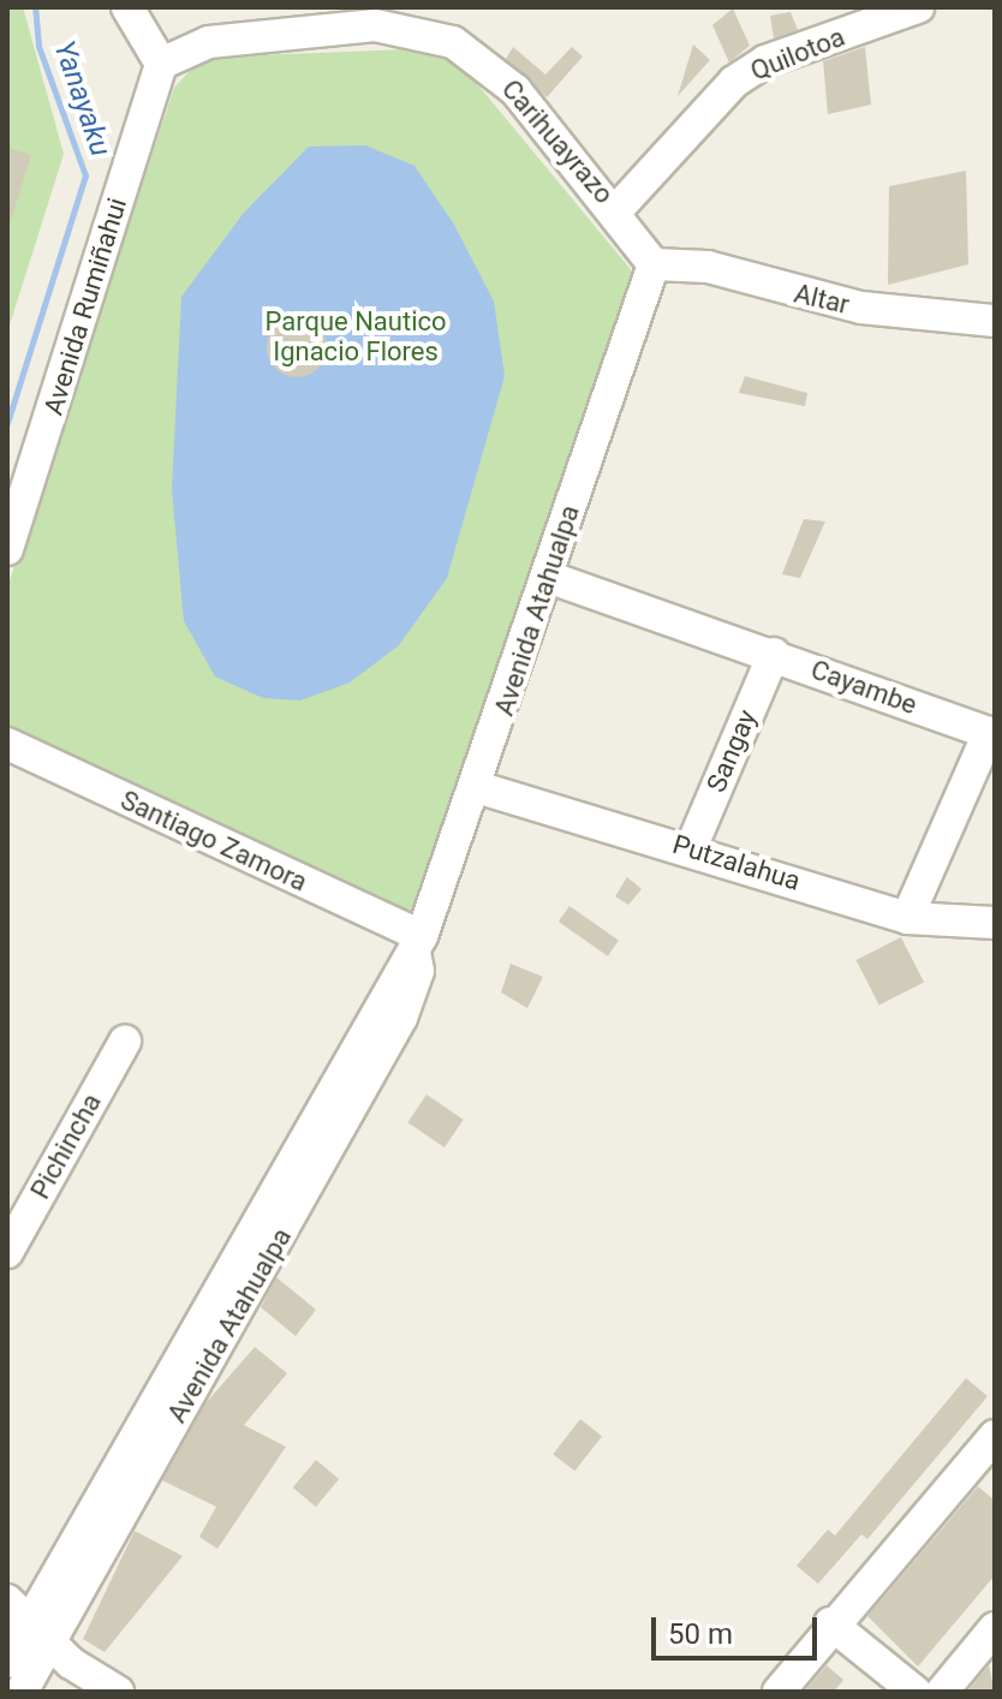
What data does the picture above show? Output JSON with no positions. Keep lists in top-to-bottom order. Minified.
{"streets":{"street":["Quilotoa","Carihuayrazo","Altar","Avenida Rumiñahui","Avenida Atahualpa","Cayambe","Sangay","Santiago Zamora","Putzalahua","Pichincha"]},"crossings":[["Quilotoa","Carihuayrazo"],["Carihuayrazo","Altar"],["Carihuayrazo","Avenida Rumiñahui"],["Carihuayrazo","Avenida Atahualpa"],["Altar","Avenida Atahualpa"],["Avenida Atahualpa","Cayambe"],["Avenida Atahualpa","Santiago Zamora"],["Avenida Atahualpa","Putzalahua"],["Cayambe","Sangay"],["Cayambe","Putzalahua"],["Sangay","Putzalahua"]],"water":["Yanayaku"],"parks":["Parque Nautico Ignacio Flores"],"scale_bar":"50 m"}
